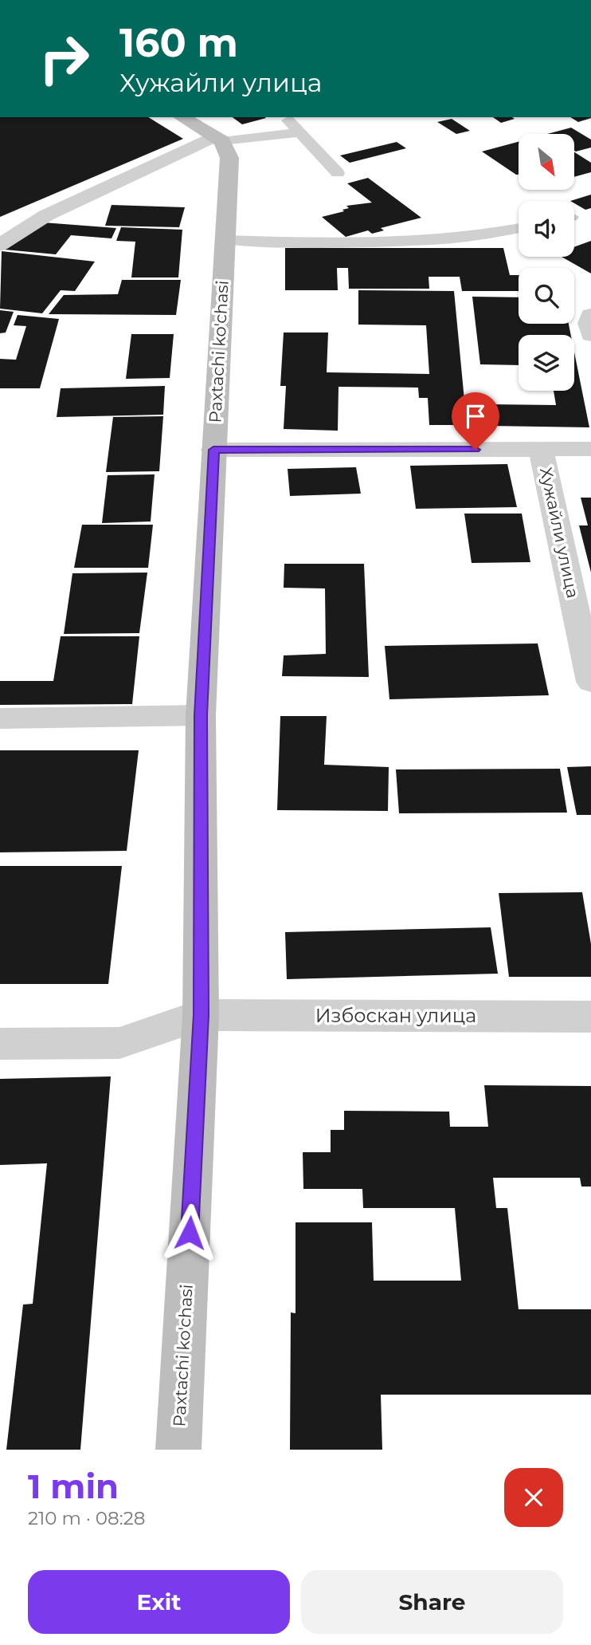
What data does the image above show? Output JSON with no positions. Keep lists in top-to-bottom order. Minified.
{"streets":{"street":["Paxtachi ko'chasi","Хужайли улица","Избоскан улица"]},"crossings":[["Paxtachi ko'chasi","Хужайли улица"],["Paxtachi ko'chasi","Избоскан улица"]],"north":"bottom right","page":{"turn":["160 m","Хужайли улица"],"heading":["1 min","210 m · 08:28"],"buttons":["Exit","Share"]}}
